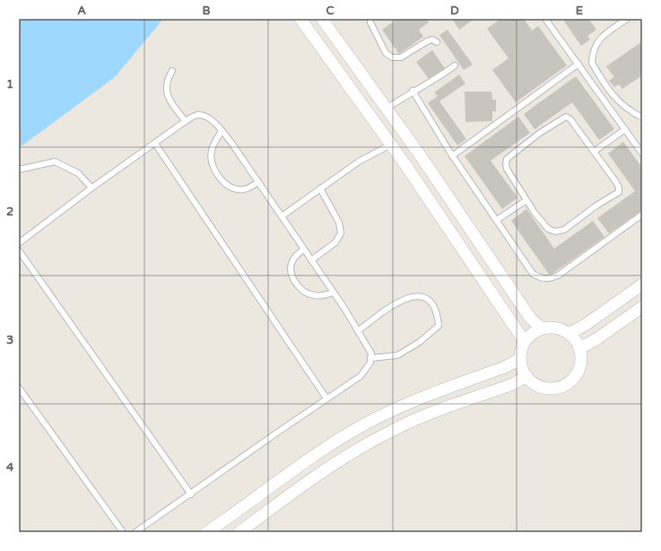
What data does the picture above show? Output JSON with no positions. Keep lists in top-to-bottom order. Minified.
{"grid":{"columns":["A","B","C","D","E"],"rows":["1","2","3","4"]}}
